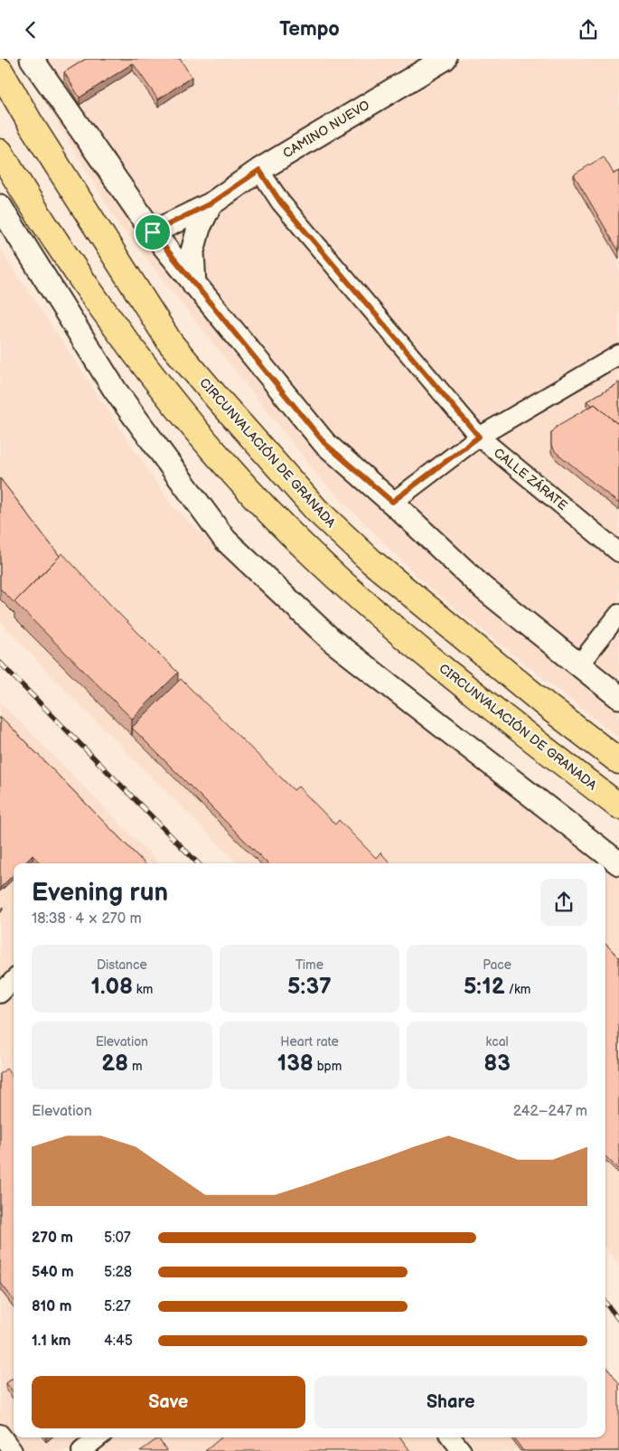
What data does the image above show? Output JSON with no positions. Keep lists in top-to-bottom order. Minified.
{"streets":{"highway":["CIRCUNVALACIÓN DE GRANADA"],"street":["CAMINO NUEVO","CALLE ZÁRATE"]},"crossings":[["CAMINO NUEVO","CALLE ZÁRATE"]],"page":{"header":"Tempo","heading":["Evening run","18:38 · 4 × 270 m"],"stats":[["Distance","1.08 km"],["Time","5:37"],["Pace","5:12 /km"],["Elevation","28 m"],["Heart rate","138 bpm"],["kcal","83"]],"chart":["Elevation","242–247 m"],"list":[{"name":"270 m","note":"5:07"},{"name":"540 m","note":"5:28"},{"name":"810 m","note":"5:27"},{"name":"1.1 km","note":"4:45"}],"buttons":["Save","Share"]}}
